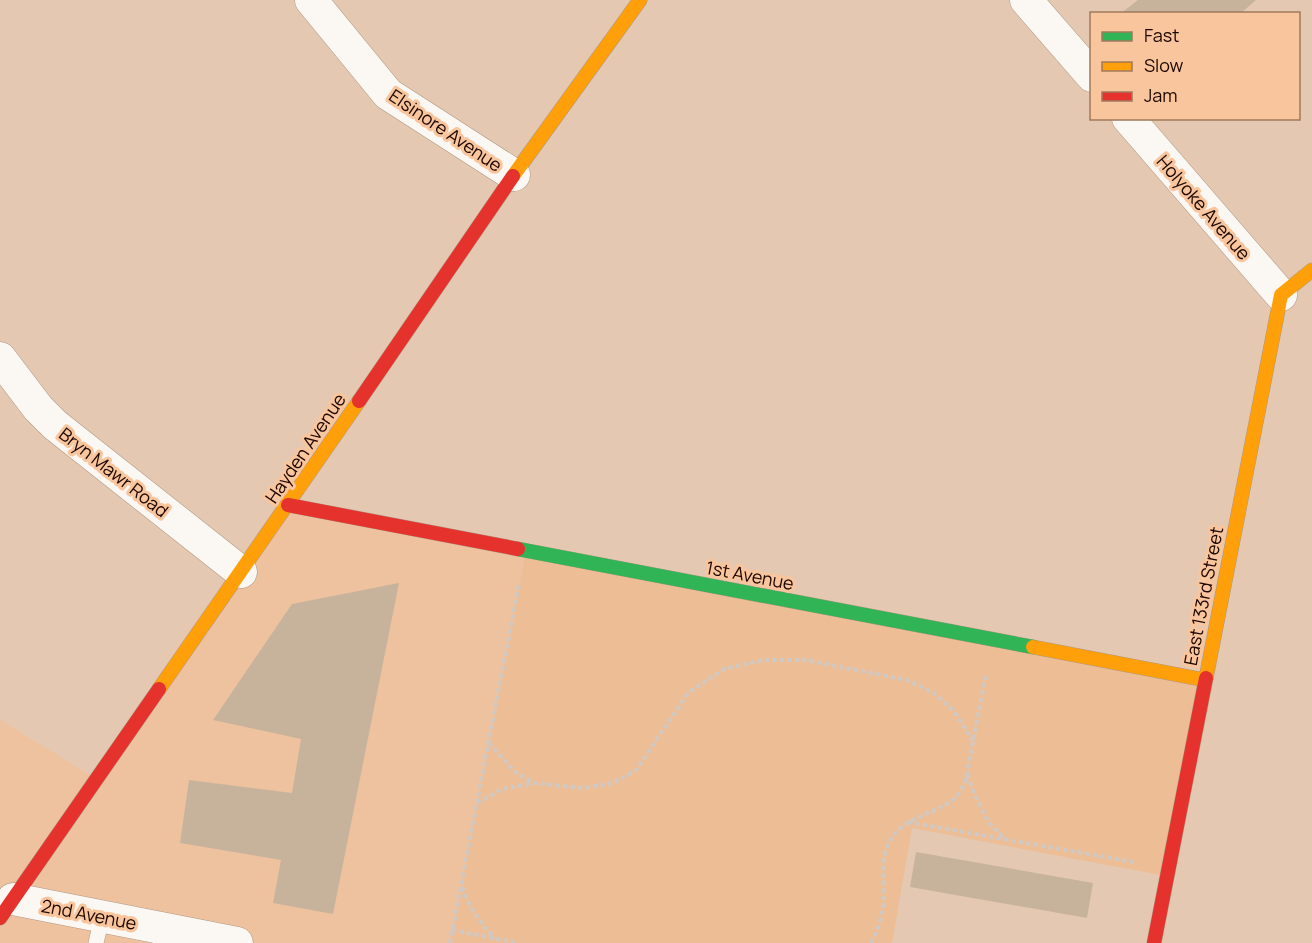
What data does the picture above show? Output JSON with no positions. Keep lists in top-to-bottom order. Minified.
{"streets":{"street":["Elsinore Avenue","Holyoke Avenue","Hayden Avenue","Bryn Mawr Road","1st Avenue","East 133rd Street","2nd Avenue"]},"crossings":[["Elsinore Avenue","Hayden Avenue"],["Holyoke Avenue","East 133rd Street"],["Hayden Avenue","Bryn Mawr Road"],["Hayden Avenue","1st Avenue"],["Hayden Avenue","2nd Avenue"],["1st Avenue","East 133rd Street"]],"legend":["Fast","Slow","Jam"]}
